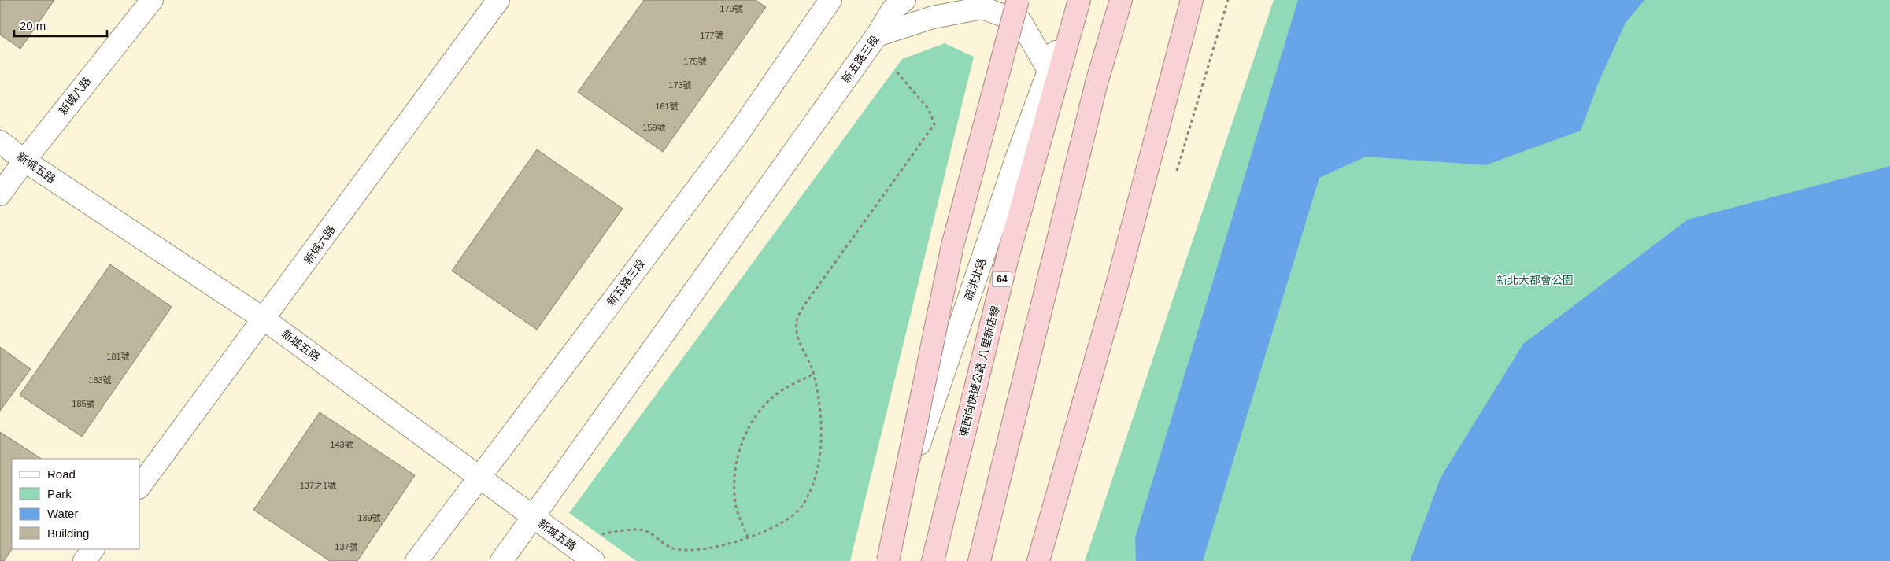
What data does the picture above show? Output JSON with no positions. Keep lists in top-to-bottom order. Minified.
{"streets":{"highway":["64","東西向快速公路 八里新店線"],"street":["新五路三段","新城八路","新城五路","新城六路","疏洪北路"]},"crossings":[["新五路三段","新城五路"],["新城八路","新城五路"],["新城五路","新城六路"],["疏洪北路","東西向快速公路 八里新店線"]],"parks":["新北大都會公園"],"house_numbers":["179號","177號","175號","173號","161號","159號","181號","183號","185號","143號","137之1號","139號","137號"],"legend":["Road","Park","Water","Building"],"scale_bar":"20 m"}
